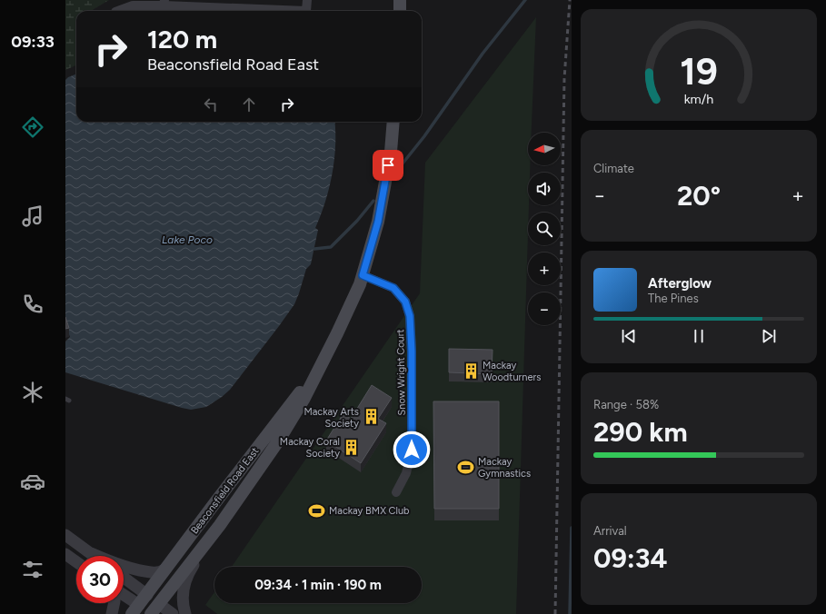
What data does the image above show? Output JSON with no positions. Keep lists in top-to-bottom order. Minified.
{"streets":{"main road":["Beaconsfield Road East"],"street":["Snow Wright Court"]},"crossings":[["Snow Wright Court","Beaconsfield Road East"]],"water":["Lake Poco"],"places":{"building":["Mackay Woodturners","Mackay Arts Society","Mackay Coral Society"],"sports":["Mackay Gymnastics","Mackay BMX Club"]},"north":"left","page":{"tabs":"09:33","turn":["120 m","Beaconsfield Road East"],"tile":["Climate",["Range · 58%","290 km"],["Arrival","09:34"]],"map_buttons":["+","−"],"heat":["−","20°","+"],"song":["Afterglow","The Pines"],"limit":"30","trip":"09:34 · 1 min · 190 m","gauge":["19","km/h"]}}
